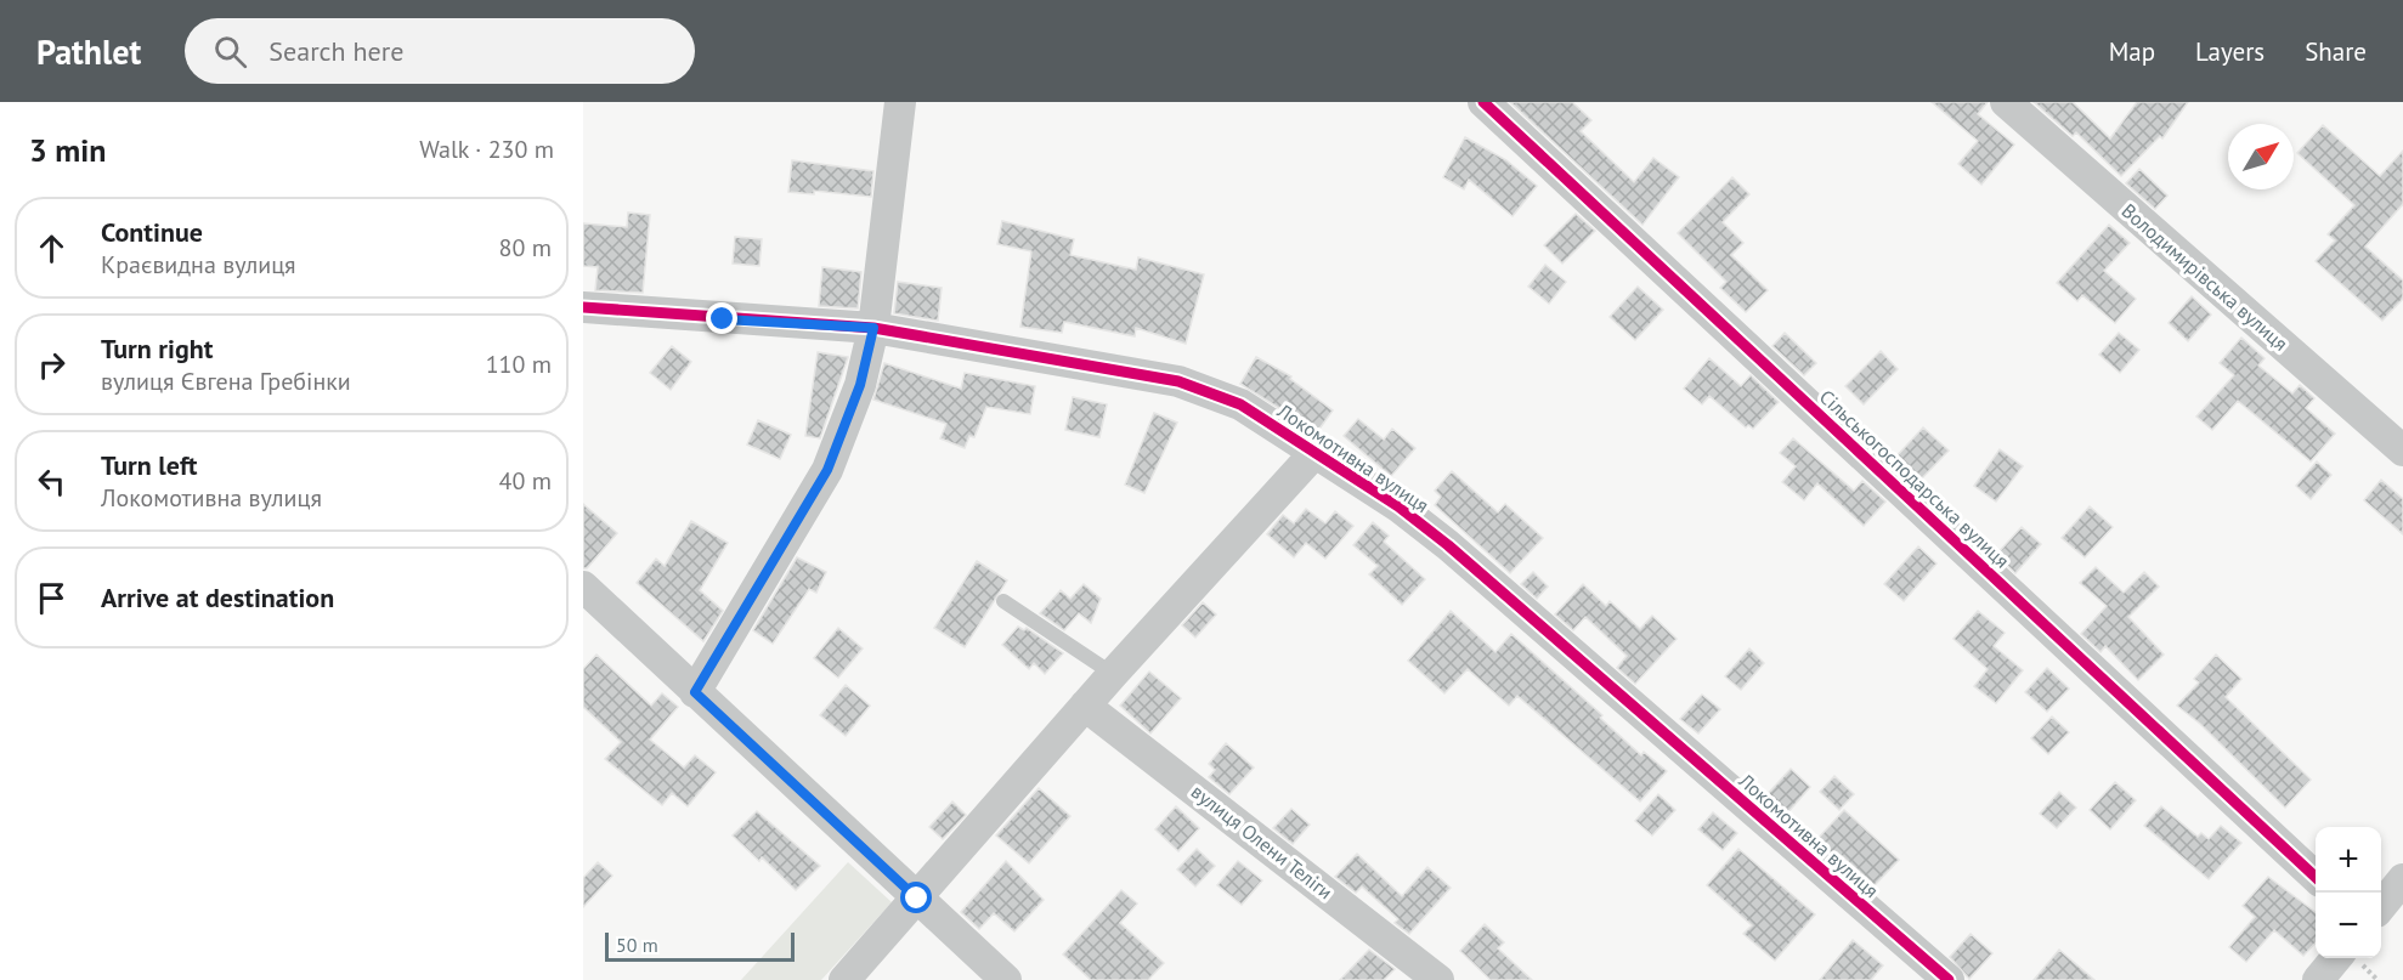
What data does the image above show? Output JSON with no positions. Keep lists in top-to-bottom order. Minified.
{"streets":{"street":["Володимирівська вулиця","Локомотивна вулиця","Сільськогосподарська вулиця","вулиця Олени Теліги"]},"scale_bar":"50 m","north":"top right","page":{"header":"Pathlet","search":"Search here","nav":["Map","Layers","Share"],"heading":["3 min","Walk · 230 m"],"list":[["Continue","Краєвидна вулиця","80 m"],["Turn right","вулиця Євгена Гребінки","110 m"],["Turn left","Локомотивна вулиця","40 m"],"Arrive at destination"],"map_buttons":["+","−"],"scale":"50 m"}}
